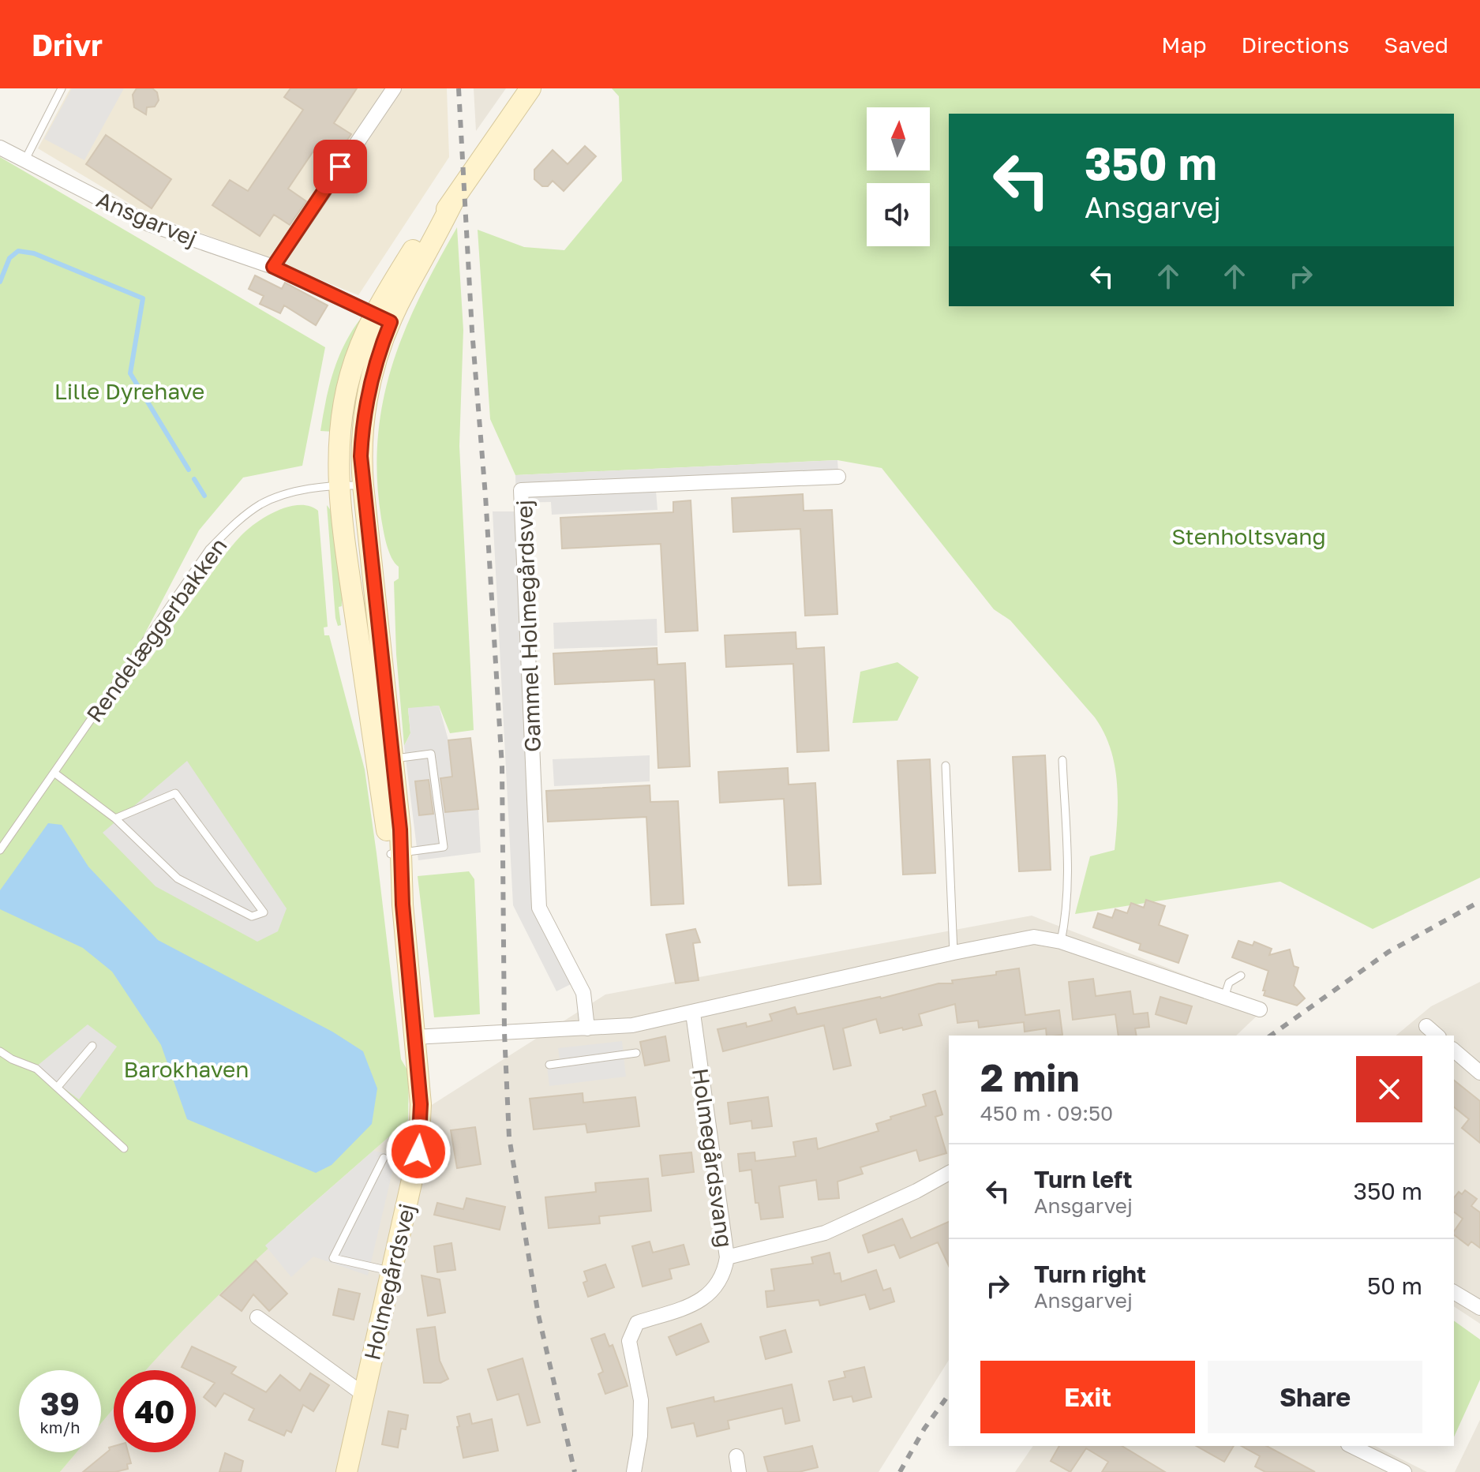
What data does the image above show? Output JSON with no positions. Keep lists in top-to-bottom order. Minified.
{"streets":{"street":["Ansgarvej","Gammel Holmegårdsvej","Holmegårdsvang","Holmegårdsvej"],"lane":["Rendelæggerbakken"]},"crossings":[["Ansgarvej","Holmegårdsvej"],["Rendelæggerbakken","Holmegårdsvej"]],"parks":["Lille Dyrehave","Stenholtsvang","Barokhaven"],"north":"top","page":{"header":"Drivr","nav":["Map","Directions","Saved"],"turn":["350 m","Ansgarvej"],"heading":["2 min","450 m · 09:50"],"list":[{"name":"Turn left","note":"Ansgarvej","value":"350 m"},{"name":"Turn right","note":"Ansgarvej","value":"50 m"}],"buttons":["Exit","Share"],"speed":"39 km/h","limit":"40"}}
